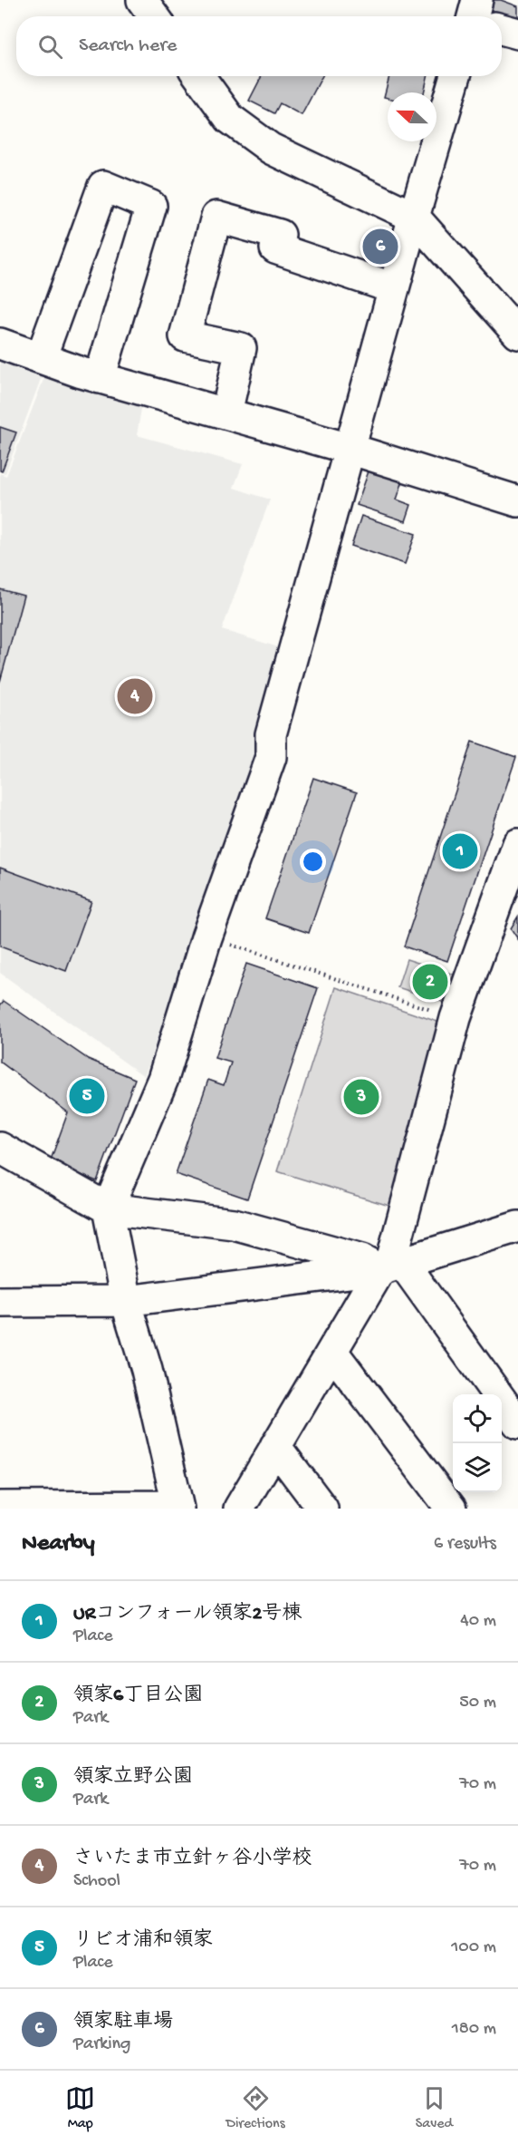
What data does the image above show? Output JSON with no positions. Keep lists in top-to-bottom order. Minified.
{"north":"left","page":{"search":"Search here","pins":["6","4","1","2","5","3"],"heading":["Nearby","6 results"],"list":[{"mark":"1","name":"URコンフォール領家2号棟","note":"Place","value":"40 m"},{"mark":"2","name":"領家6丁目公園","note":"Park","value":"50 m"},{"mark":"3","name":"領家立野公園","note":"Park","value":"70 m"},{"mark":"4","name":"さいたま市立針ヶ谷小学校","note":"School","value":"70 m"},{"mark":"5","name":"リビオ浦和領家","note":"Place","value":"100 m"},{"mark":"6","name":"領家駐車場","note":"Parking","value":"180 m"}],"nav":["Map","Directions","Saved"]}}
